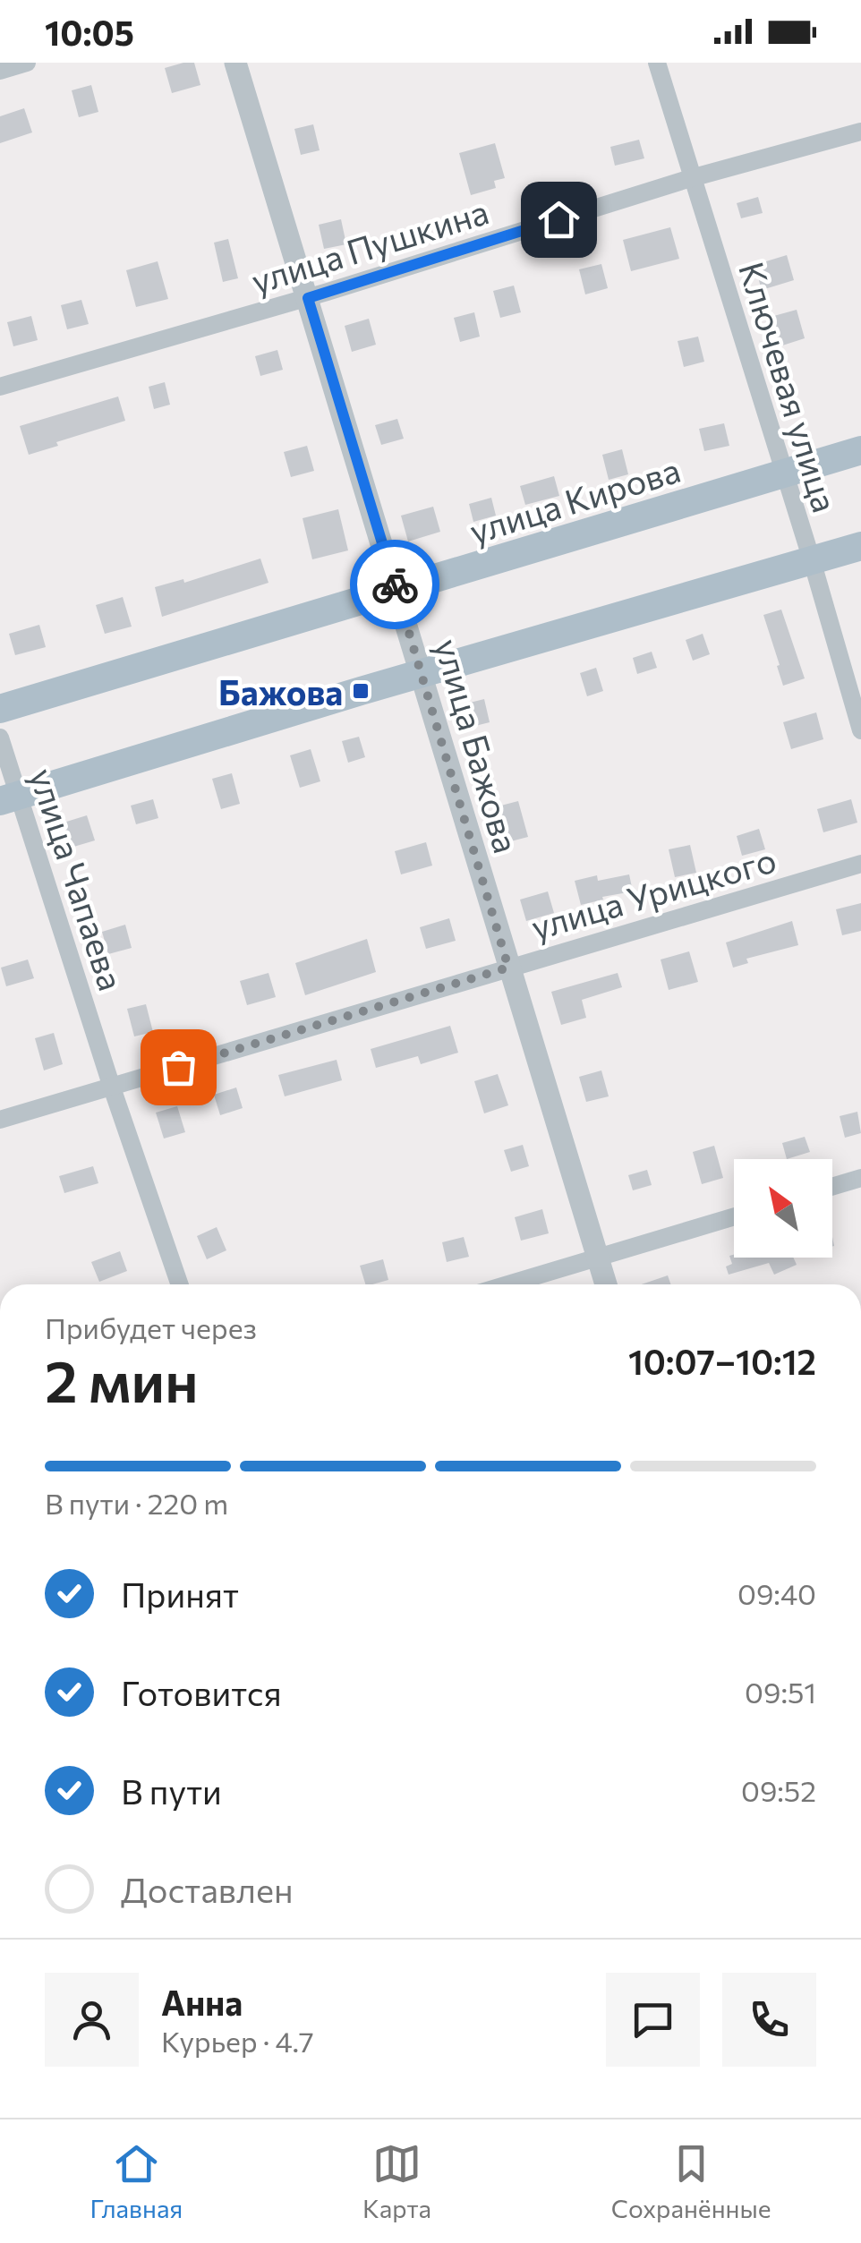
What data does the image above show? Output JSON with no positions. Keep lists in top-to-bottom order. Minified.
{"streets":{"main road":["улица Кирова"],"street":["улица Пушкина","Ключевая улица","улица Бажова","улица Чапаева","улица Урицкого"]},"crossings":[["улица Пушкина","Ключевая улица"],["улица Пушкина","улица Бажова"],["Ключевая улица","улица Кирова"],["улица Кирова","улица Бажова"],["улица Бажова","улица Урицкого"],["улица Чапаева","улица Урицкого"]],"places":{"transit":["Бажова"]},"north":"top left","page":{"status":"10:05","heading":["2 мин","Прибудет через","10:07–10:12"],"panel":["Анна","Курьер · 4.7"],"bar":"В пути · 220 m","list":[["Принят","09:40"],["Готовится","09:51"],["В пути","09:52"],"Доставлен"],"tabs":["Главная","Карта","Сохранённые"]}}
